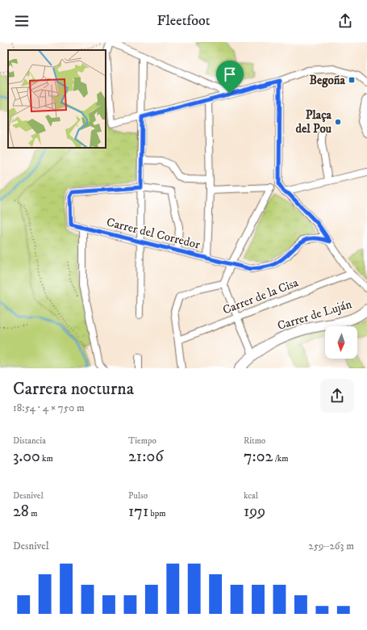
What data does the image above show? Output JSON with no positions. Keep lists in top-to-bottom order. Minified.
{"streets":{"street":["Carrer del Corredor","Carrer de la Cisa","Carrer de Luján"]},"places":{"transit":["Begoña"],"other":["Plaça del Pou"]},"north":"bottom","page":{"header":"Fleetfoot","heading":["Carrera nocturna","18:54 · 4 × 750 m"],"stats":[["Distancia","3.00 km"],["Tiempo","21:06"],["Ritmo","7:02 /km"],["Desnivel","28 m"],["Pulso","171 bpm"],["kcal","199"]],"chart":["Desnivel","259–263 m"]}}
